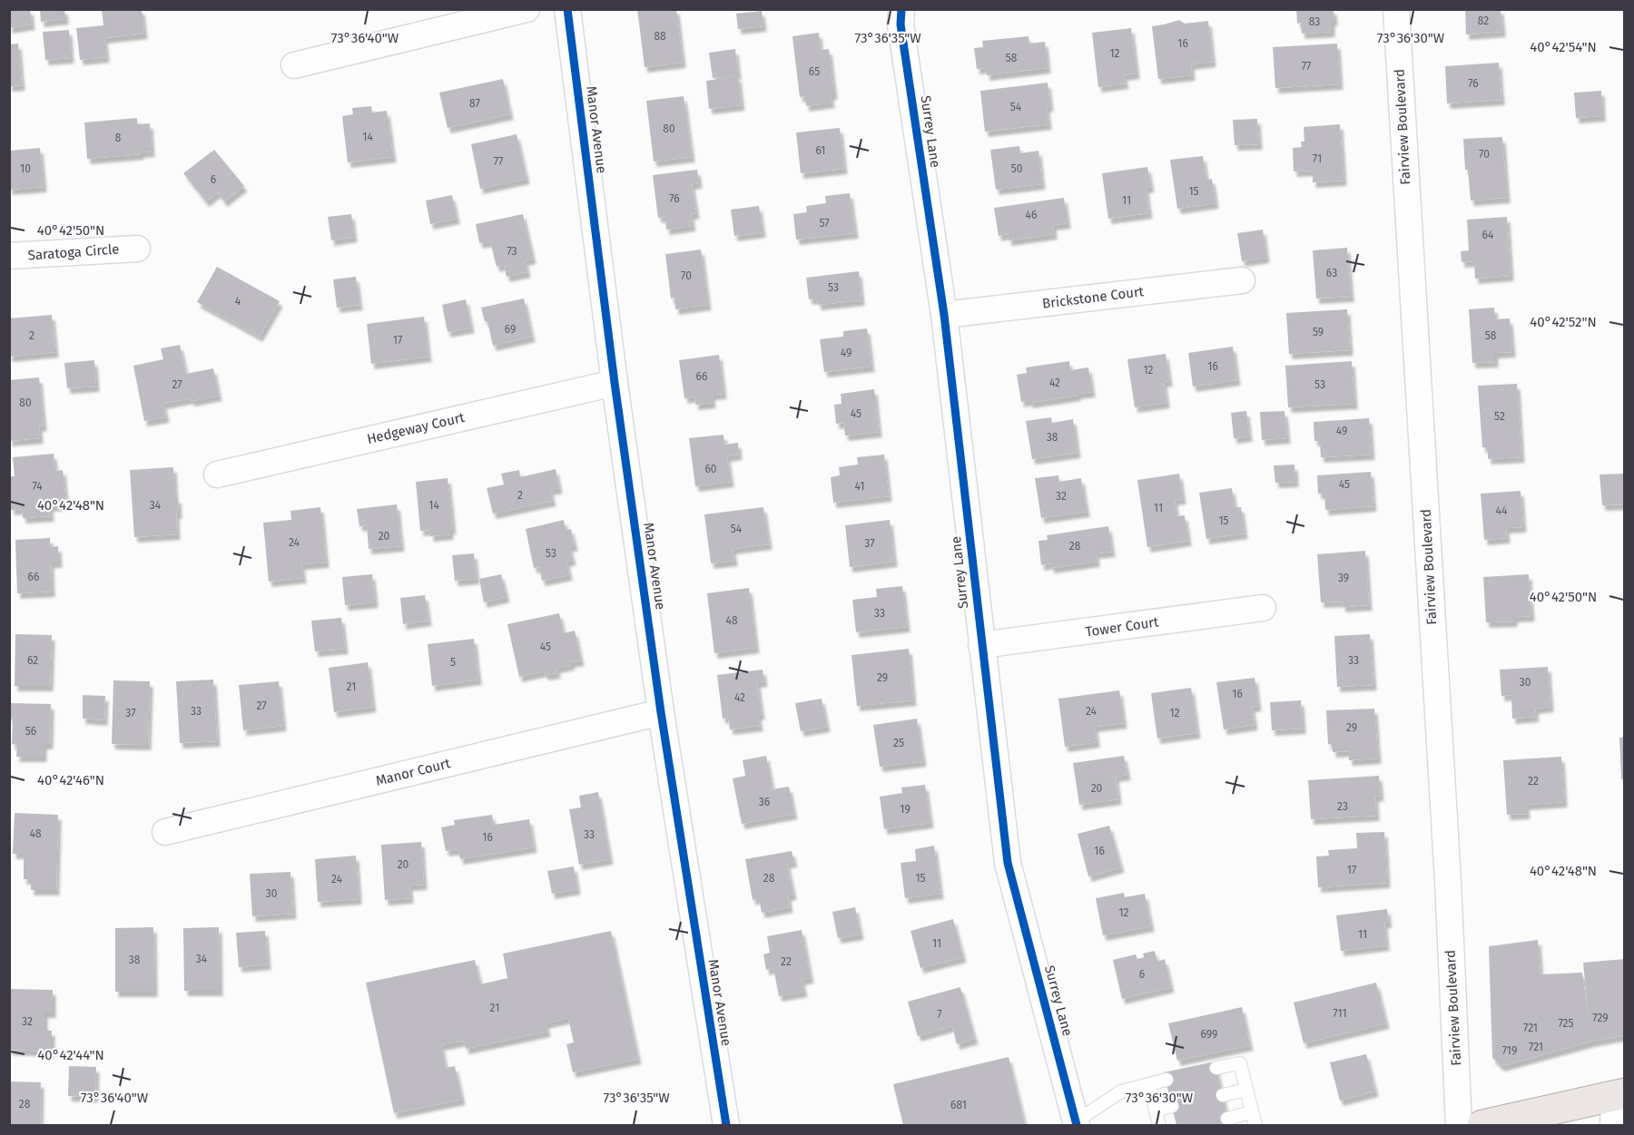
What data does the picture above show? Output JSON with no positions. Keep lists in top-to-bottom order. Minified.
{"streets":{"street":["Fairview Boulevard","Manor Avenue","Surrey Lane","Saratoga Circle","Brickstone Court","Hedgeway Court","Tower Court","Manor Court"]},"crossings":[["Manor Avenue","Hedgeway Court"],["Manor Avenue","Manor Court"],["Surrey Lane","Brickstone Court"],["Surrey Lane","Tower Court"]],"house_numbers":["82","83","88","16","12","58","77","65","76","87","54","80","14","8","61","70","71","77","10","50","6","15","76","11","46","57","64","73","63","70","53","4","69","59","2","58","17","49","16","12","66","42","27","53","80","45","52","49","38","60","45","74","41","2","32","34","14","11","44","15","54","20","24","37","28","53","66","39","33","48","45","62","33","5","29","30","21","16","42","27","33","24","37","12","29","56","25","22","20","36","23","19","48","33","16","16","20","17","28","15","24","30","12","11","11","34","38","22","6","21","711","7","729","32","725","721","699","721","719","28","681"],"coordinates":["73°36'40\"W","73°36'35\"W","73°36'30\"W","40°42'54\"N","40°42'50\"N","40°42'52\"N","40°42'48\"N","40°42'46\"N","40°42'44\"N"]}
